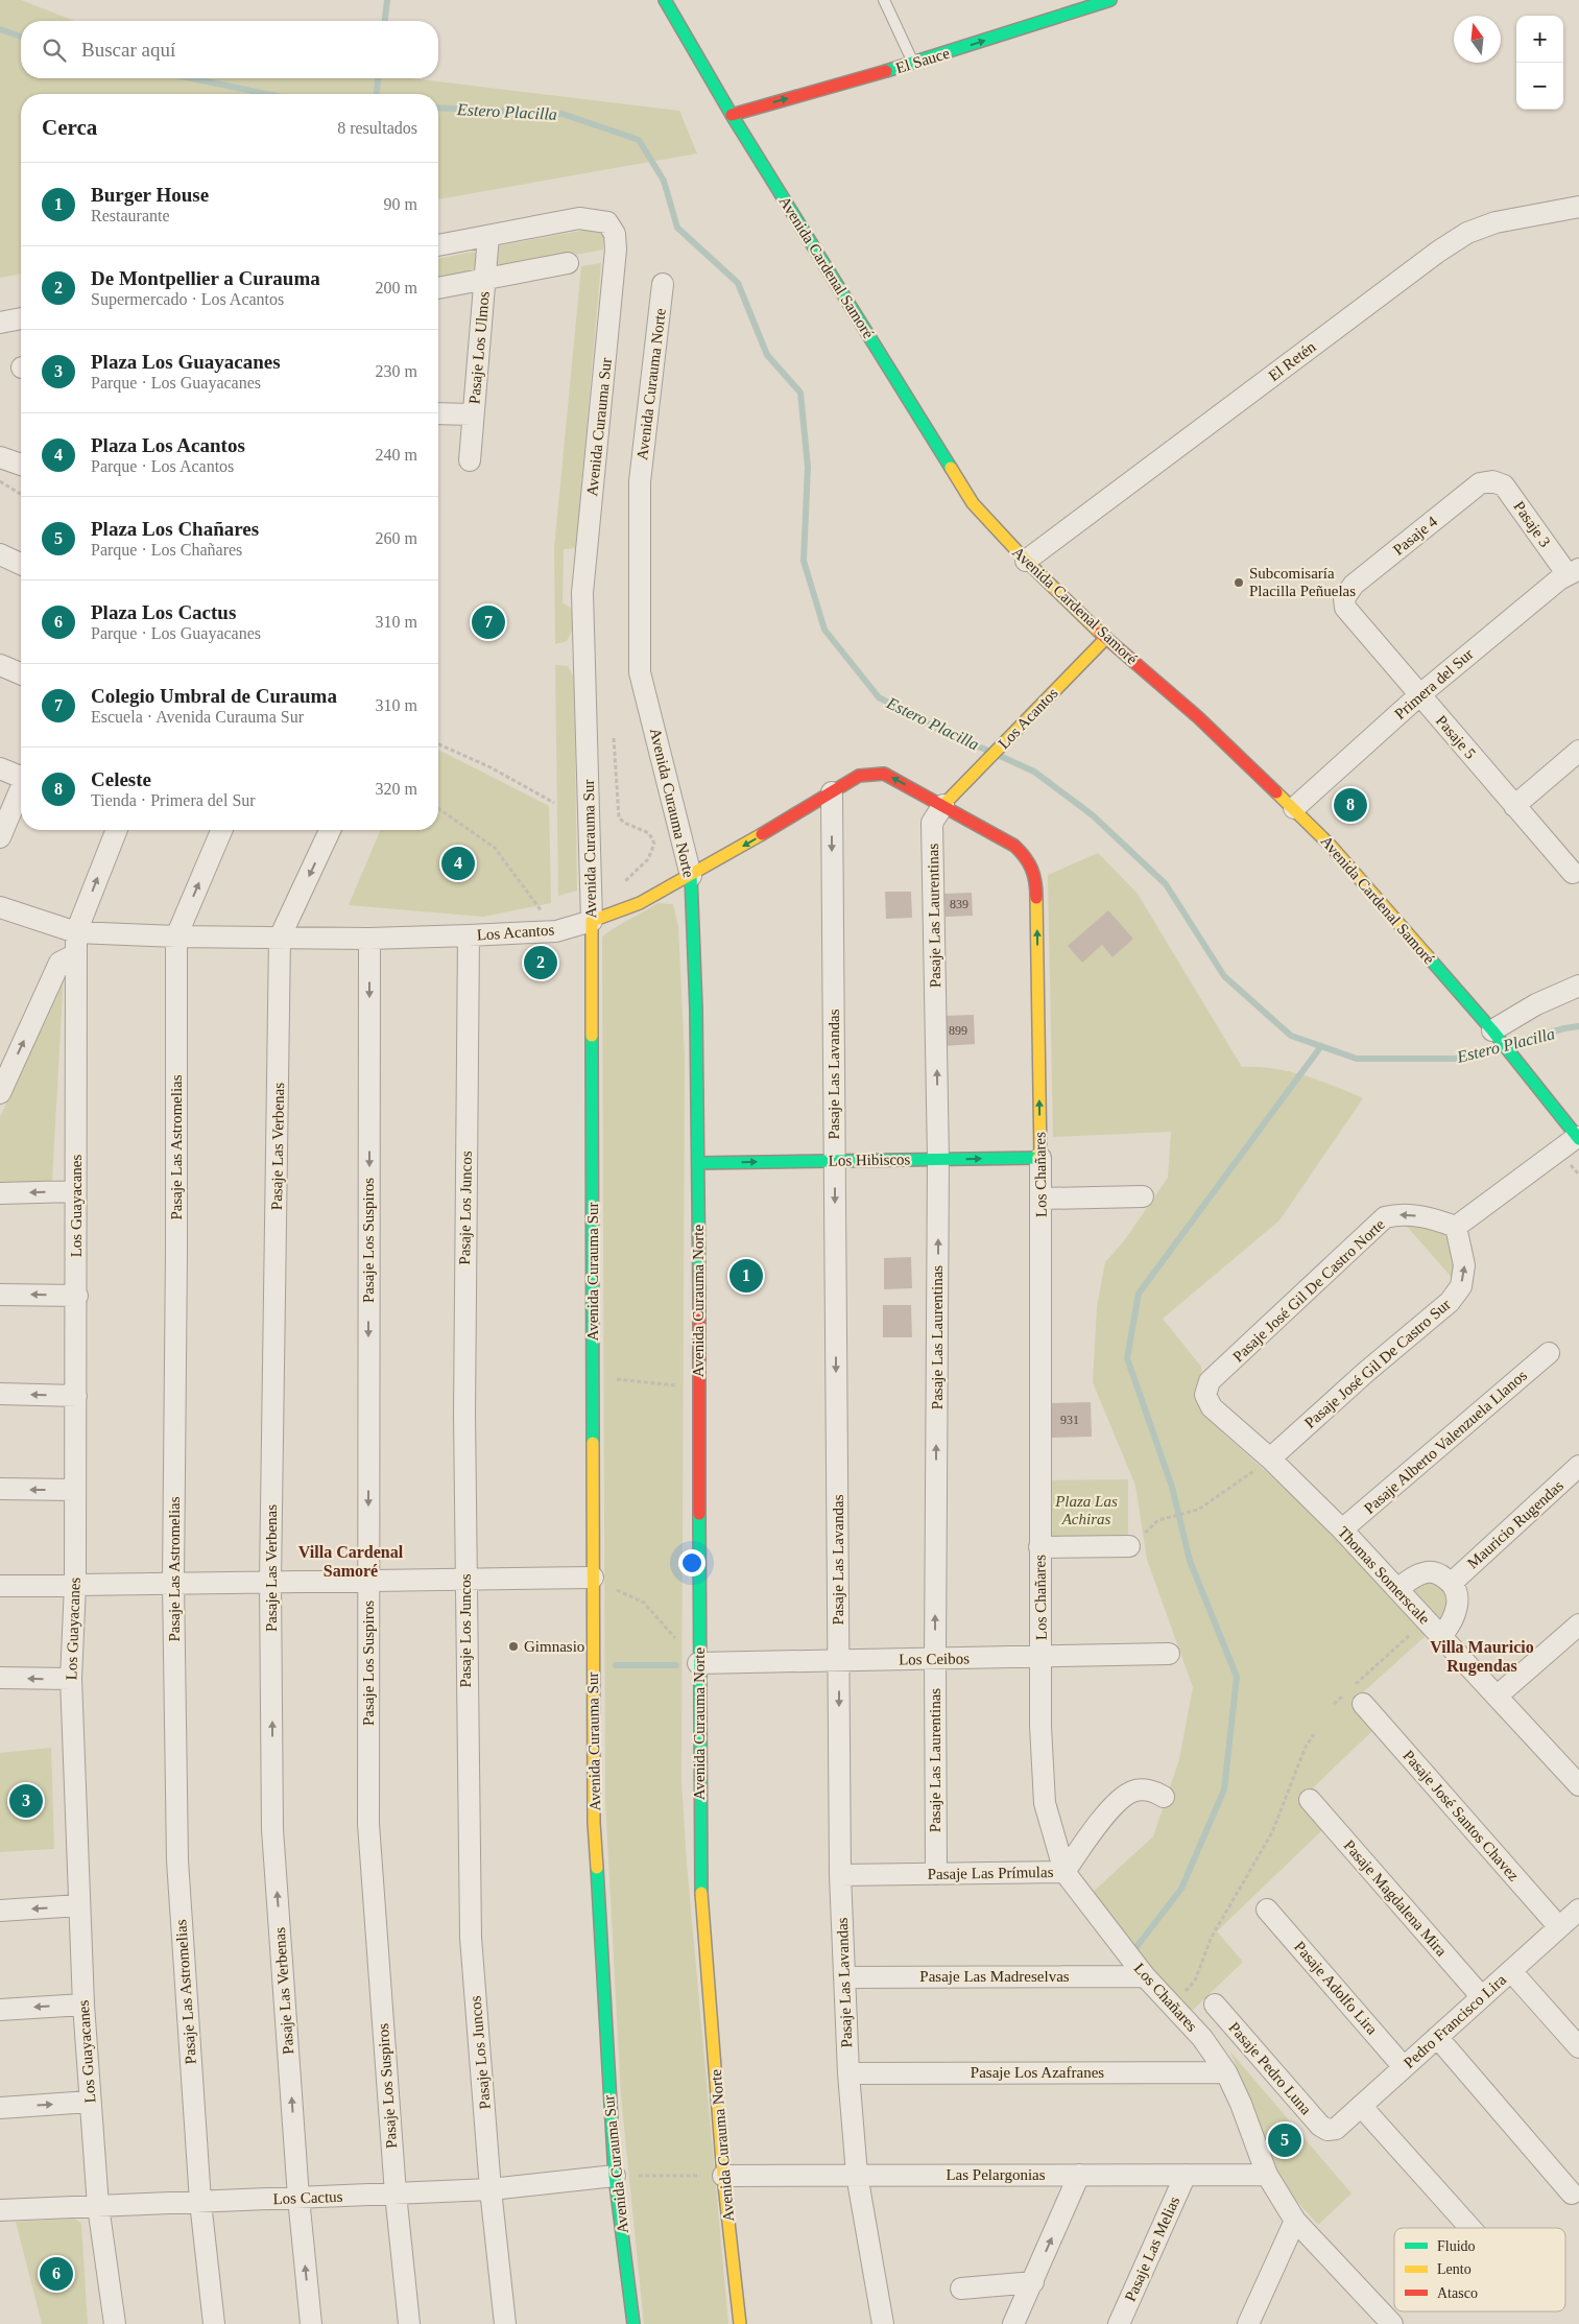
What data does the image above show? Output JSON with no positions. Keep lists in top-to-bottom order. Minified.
{"streets":{"street":["El Sauce","Avenida Cardenal Samoré","Pasaje Los Ulmos","El Retén","Avenida Curauma Norte","Avenida Curauma Sur","Pasaje 3","Pasaje 4","Primera del Sur","Los Acantos","Pasaje 5","Pasaje Las Laurentinas","Pasaje Las Lavandas","Pasaje Las Verbenas","Pasaje Las Astromelias","Los Hibiscos","Los Chañares","Los Guayacanes","Pasaje Los Juncos","Pasaje Los Suspiros","Pasaje José Gil De Castro Norte","Pasaje José Gil De Castro Sur","Pasaje Alberto Valenzuela Llanos","Mauricio Rugendas","Thomas Somerscale","Los Ceibos","Pasaje José Santos Chavez","Pasaje Las Prímulas","Pasaje Magdalena Mira","Pasaje Las Madreselvas","Pasaje Adolfo Lira","Pedro Francisco Lira","Pasaje Pedro Luna","Pasaje Los Azafranes","Las Pelargonias","Los Cactus","Pasaje Las Melias"]},"crossings":[["El Sauce","Avenida Cardenal Samoré"],["Avenida Cardenal Samoré","El Retén"],["Avenida Cardenal Samoré","Primera del Sur"],["Avenida Cardenal Samoré","Los Acantos"],["Pasaje Los Ulmos","Avenida Curauma Sur"],["Avenida Curauma Norte","Los Acantos"],["Avenida Curauma Norte","Los Hibiscos"],["Avenida Curauma Norte","Los Ceibos"],["Avenida Curauma Norte","Las Pelargonias"],["Avenida Curauma Sur","Los Acantos"],["Avenida Curauma Sur","Los Cactus"],["Pasaje 3","Pasaje 4"],["Pasaje 3","Primera del Sur"],["Pasaje 4","Pasaje 5"],["Primera del Sur","Pasaje 5"],["Los Acantos","Pasaje Las Laurentinas"],["Los Acantos","Pasaje Las Lavandas"],["Los Acantos","Pasaje Las Verbenas"],["Los Acantos","Pasaje Las Astromelias"],["Los Acantos","Los Chañares"],["Los Acantos","Los Guayacanes"],["Los Acantos","Pasaje Los Juncos"],["Los Acantos","Pasaje Los Suspiros"],["Pasaje Las Laurentinas","Los Hibiscos"],["Pasaje Las Laurentinas","Los Chañares"],["Pasaje Las Laurentinas","Los Ceibos"],["Pasaje Las Laurentinas","Pasaje Las Prímulas"],["Pasaje Las Lavandas","Los Hibiscos"],["Pasaje Las Lavandas","Los Ceibos"],["Pasaje Las Lavandas","Pasaje Las Prímulas"],["Pasaje Las Lavandas","Pasaje Las Madreselvas"],["Pasaje Las Lavandas","Pasaje Los Azafranes"],["Pasaje Las Lavandas","Las Pelargonias"],["Pasaje Las Verbenas","Los Cactus"],["Pasaje Las Astromelias","Los Cactus"],["Los Hibiscos","Los Chañares"],["Los Chañares","Los Ceibos"],["Los Chañares","Pasaje Las Prímulas"],["Los Chañares","Pasaje Las Madreselvas"],["Los Chañares","Pasaje Los Azafranes"],["Los Chañares","Las Pelargonias"],["Los Guayacanes","Los Cactus"],["Pasaje Los Juncos","Los Cactus"],["Pasaje Los Suspiros","Los Cactus"],["Pasaje José Gil De Castro Norte","Pasaje José Gil De Castro Sur"],["Pasaje José Gil De Castro Norte","Thomas Somerscale"],["Pasaje José Gil De Castro Sur","Thomas Somerscale"],["Pasaje Alberto Valenzuela Llanos","Thomas Somerscale"],["Pasaje José Santos Chavez","Pedro Francisco Lira"],["Pasaje Magdalena Mira","Pedro Francisco Lira"],["Pasaje Adolfo Lira","Pedro Francisco Lira"],["Pedro Francisco Lira","Pasaje Pedro Luna"],["Las Pelargonias","Pasaje Las Melias"]],"one_way":["El Sauce","Pasaje Las Laurentinas","Pasaje Las Lavandas","Los Hibiscos","Pasaje Los Suspiros","Pasaje José Gil De Castro Norte","Pasaje José Gil De Castro Sur"],"districts":["Villa Cardenal Samoré","Villa Mauricio Rugendas"],"water":["Estero Placilla"],"parks":["Plaza Las Achiras"],"places":["Subcomisaría Placilla Peñuelas","Gimnasio"],"house_numbers":["839","899","931"],"legend":["Fluido","Lento","Atasco"],"north":"top","page":{"map_buttons":["+","−"],"search":"Buscar aquí","heading":["Cerca","8 resultados"],"list":[{"mark":"1","name":"Burger House","note":"Restaurante","value":"90 m"},{"mark":"2","name":"De Montpellier a Curauma","note":"Supermercado · Los Acantos","value":"200 m"},{"mark":"3","name":"Plaza Los Guayacanes","note":"Parque · Los Guayacanes","value":"230 m"},{"mark":"4","name":"Plaza Los Acantos","note":"Parque · Los Acantos","value":"240 m"},{"mark":"5","name":"Plaza Los Chañares","note":"Parque · Los Chañares","value":"260 m"},{"mark":"6","name":"Plaza Los Cactus","note":"Parque · Los Guayacanes","value":"310 m"},{"mark":"7","name":"Colegio Umbral de Curauma","note":"Escuela · Avenida Curauma Sur","value":"310 m"},{"mark":"8","name":"Celeste","note":"Tienda · Primera del Sur","value":"320 m"}],"pins":["7","8","4","2","1","3","5","6"]}}
